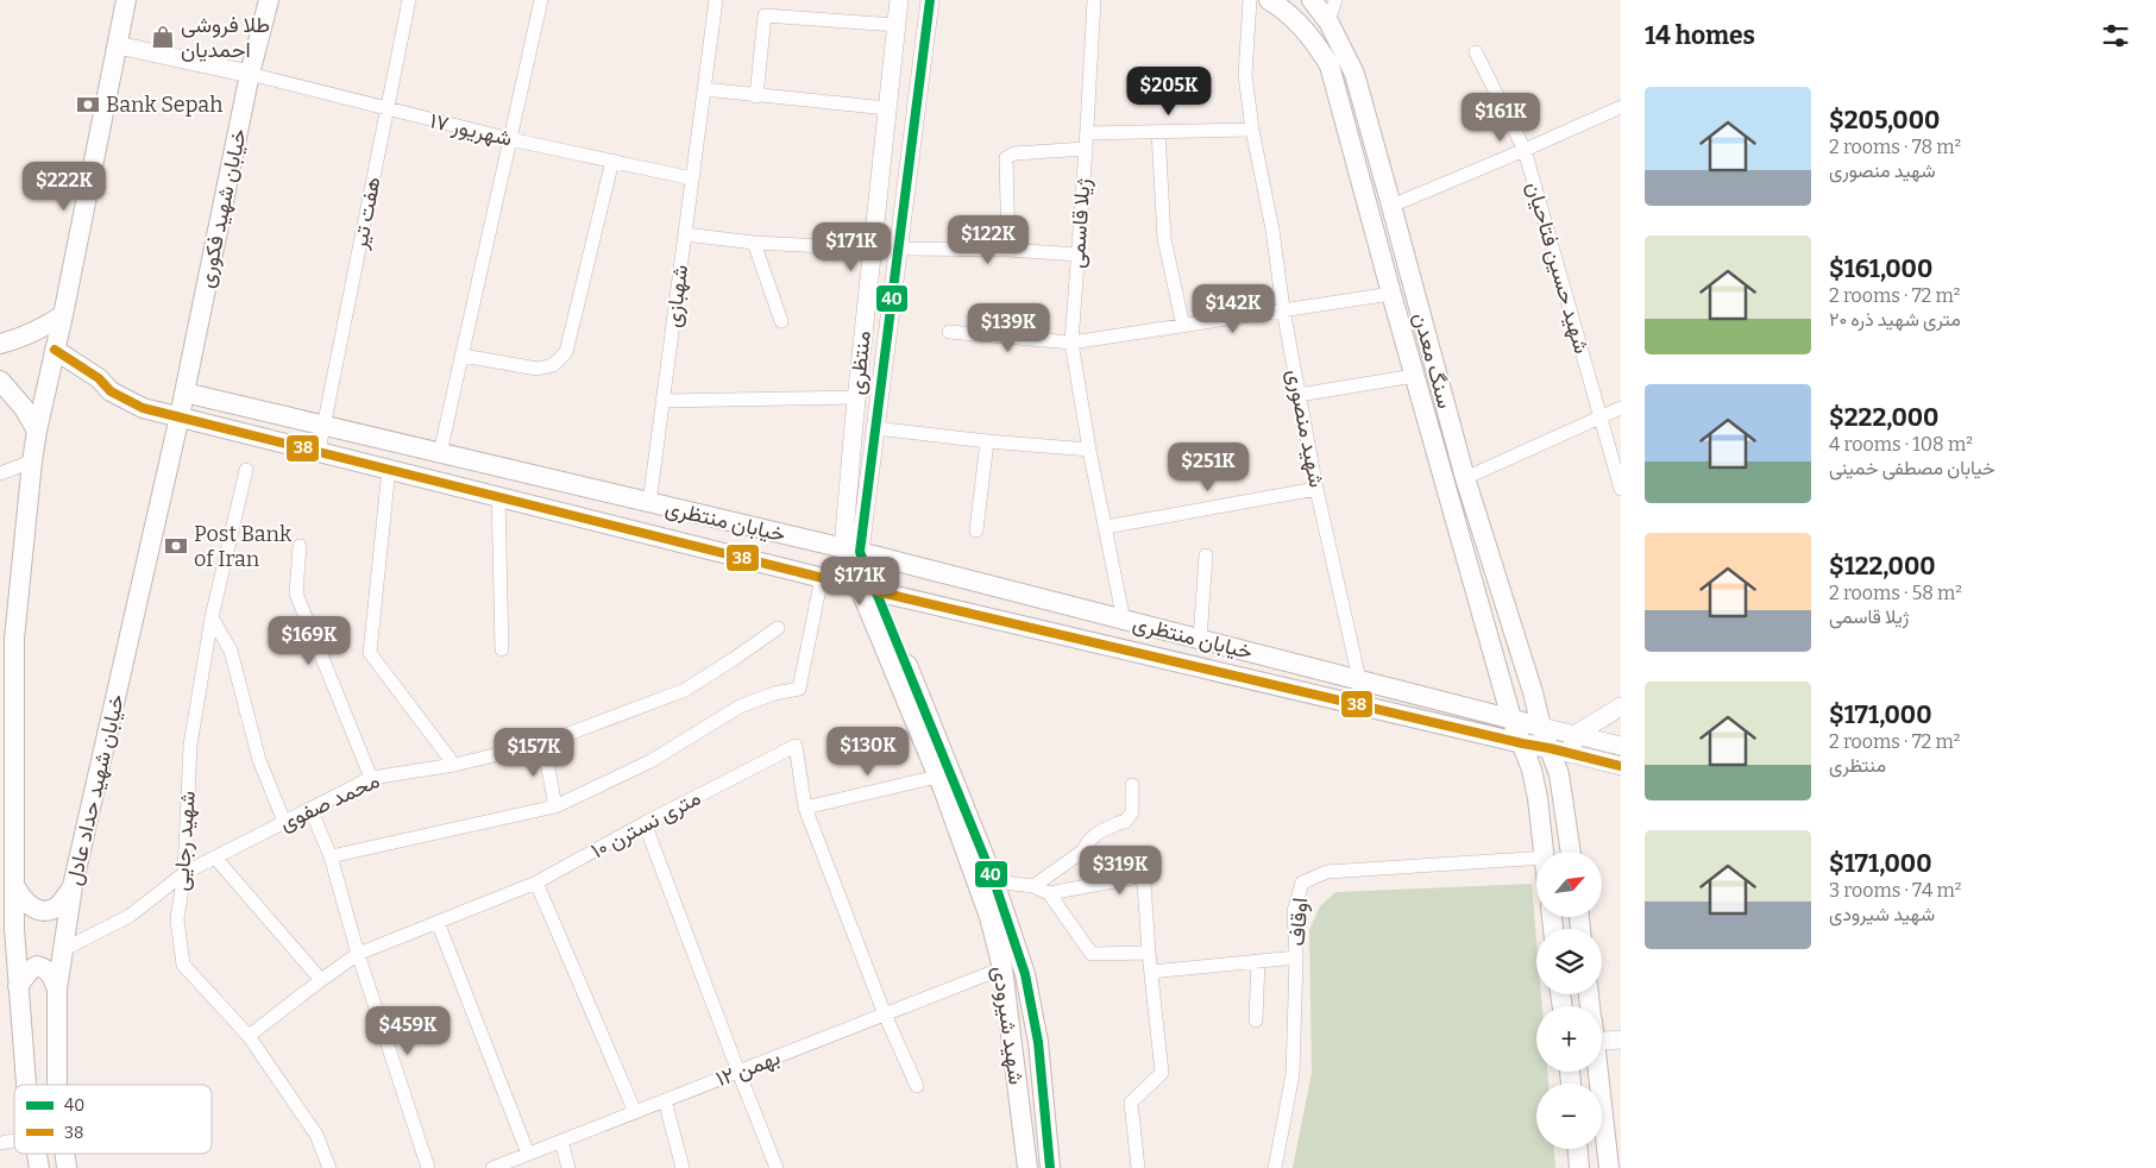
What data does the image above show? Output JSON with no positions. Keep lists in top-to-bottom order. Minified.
{"streets":{"main road":["خیابان شهید فکوری","سنگ معدن","خیابان منتظری","خیابان شهید حداد عادل","شهید شیرودی"],"street":["۱۷ شهریور","هفت تیر","ژیلا قاسمی","شهید حسین فتاحیان","شهبازی","منتظری","شهید منصوری","محمد صفوی","۱۰ متری نسترن","شهید رجایی","اوقاف","۱۲ بهمن"]},"crossings":[["۱۷ شهریور","خیابان شهید فکوری"],["۱۷ شهریور","هفت تیر"],["۱۷ شهریور","شهبازی"],["خیابان شهید فکوری","خیابان منتظری"],["خیابان شهید فکوری","خیابان شهید حداد عادل"],["هفت تیر","خیابان منتظری"],["ژیلا قاسمی","خیابان منتظری"],["شهبازی","خیابان منتظری"],["سنگ معدن","خیابان منتظری"],["منتظری","خیابان منتظری"],["شهید منصوری","خیابان منتظری"],["خیابان منتظری","خیابان شهید حداد عادل"],["خیابان منتظری","شهید شیرودی"],["خیابان شهید حداد عادل","محمد صفوی"],["محمد صفوی","شهید رجایی"],["۱۰ متری نسترن","شهید رجایی"],["۱۰ متری نسترن","۱۲ بهمن"],["شهید شیرودی","۱۲ بهمن"]],"places":{"shop":["طلا فروشی احمدیان"],"bank":["Bank Sepah","Post Bank of Iran"]},"lines":["transit line 40","transit line 38"],"legend":["40","38"],"north":"top right","page":{"heading":"14 homes","price":["$205K","$161K","$222K","$122K","$171K","$142K","$139K","$251K","$171K","$169K","$130K","$157K","$319K","$459K"],"list":[{"name":"$205,000","note":"2 rooms · 78 m² · شهید منصوری"},{"name":"$161,000","note":"2 rooms · 72 m² · ۲۰ متری شهید ذره"},{"name":"$222,000","note":"4 rooms · 108 m² · خیابان مصطفی خمینی"},{"name":"$122,000","note":"2 rooms · 58 m² · ژیلا قاسمی"},{"name":"$171,000","note":"2 rooms · 72 m² · منتظری"},{"name":"$171,000","note":"3 rooms · 74 m² · شهید شیرودی"}],"map_buttons":["+","−"]}}
